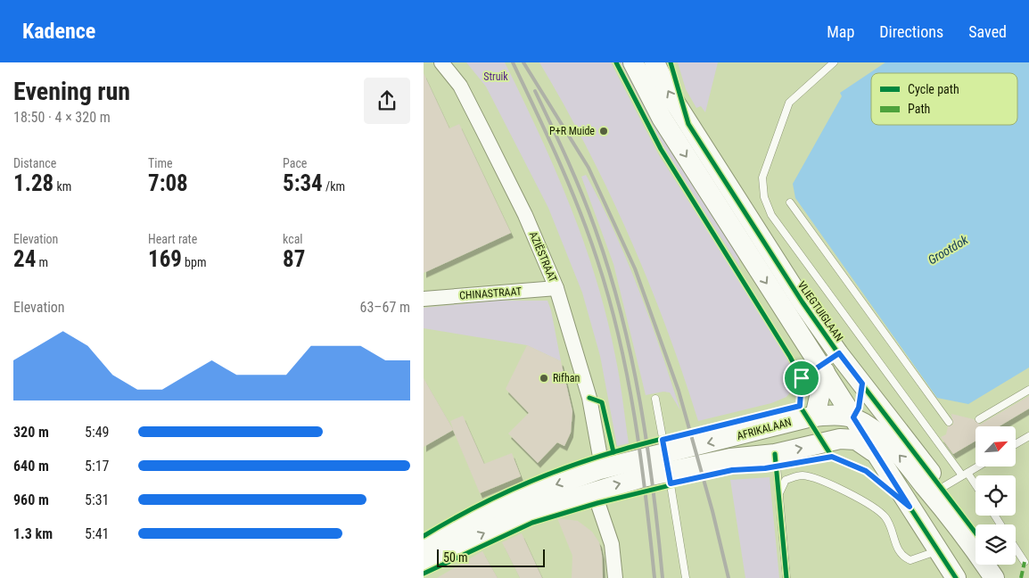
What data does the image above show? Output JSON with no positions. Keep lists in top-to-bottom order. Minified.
{"streets":{"main road":["VLIEGTUIGLAAN","AFRIKALAAN"],"street":["AZIËSTRAAT","CHINASTRAAT"]},"crossings":[["AZIËSTRAAT","CHINASTRAAT"],["AZIËSTRAAT","AFRIKALAAN"]],"water":["Grootdok"],"parks":["Struik"],"places":["P+R Muide","Rifhan"],"legend":["Cycle path","Path"],"scale_bar":"50 m","north":"top right","page":{"header":"Kadence","nav":["Map","Directions","Saved"],"heading":["Evening run","18:50 · 4 × 320 m"],"stats":[["Distance","1.28 km"],["Time","7:08"],["Pace","5:34 /km"],["Elevation","24 m"],["Heart rate","169 bpm"],["kcal","87"]],"chart":["Elevation","63–67 m"],"list":[{"name":"320 m","note":"5:49"},{"name":"640 m","note":"5:17"},{"name":"960 m","note":"5:31"},{"name":"1.3 km","note":"5:41"}],"scale":"50 m"}}
